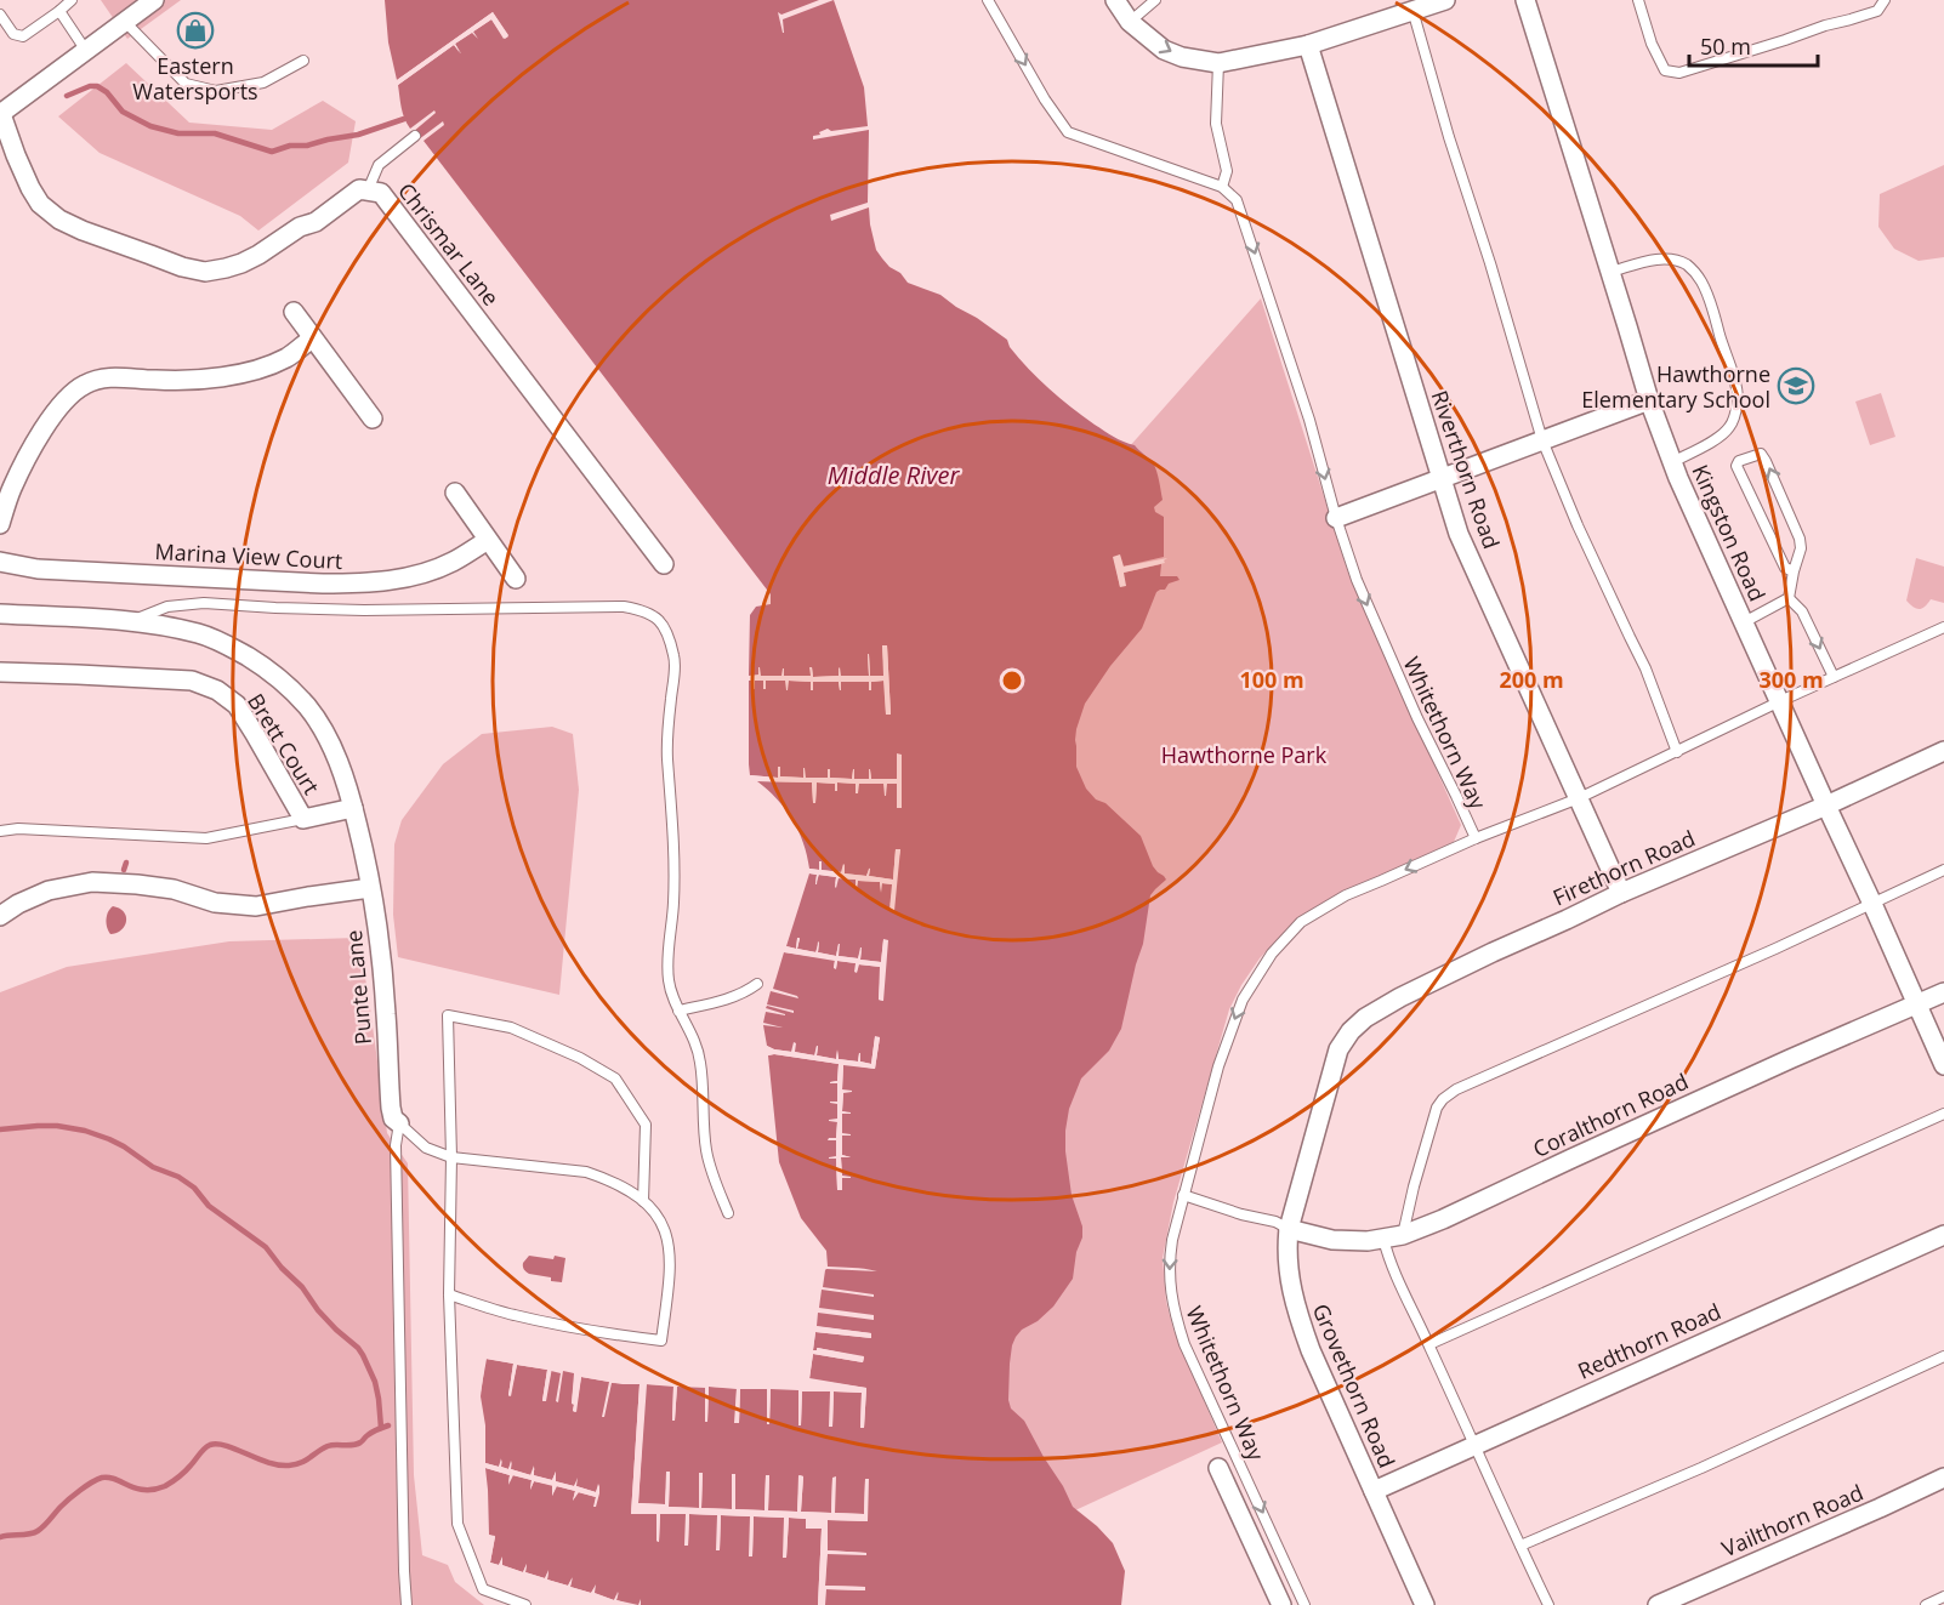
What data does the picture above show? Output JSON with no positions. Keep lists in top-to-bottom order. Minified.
{"streets":{"street":["Chrismar Lane","Riverthorn Road","Kingston Road","Marina View Court","Brett Court","Firethorn Road","Punte Lane","Coralthorn Road","Redthorn Road","Grovethorn Road","Vailthorn Road"],"lane":["Whitethorn Way"]},"crossings":[["Riverthorn Road","Firethorn Road"],["Kingston Road","Firethorn Road"],["Kingston Road","Coralthorn Road"],["Brett Court","Punte Lane"],["Firethorn Road","Grovethorn Road"],["Coralthorn Road","Grovethorn Road"],["Redthorn Road","Grovethorn Road"]],"one_way":["Whitethorn Way"],"water":["Middle River"],"parks":["Hawthorne Park"],"places":{"shop":["Eastern Watersports"],"school or university":["Hawthorne Elementary School"]},"scale_bar":"50 m","rings":["100 m","200 m","300 m"]}
